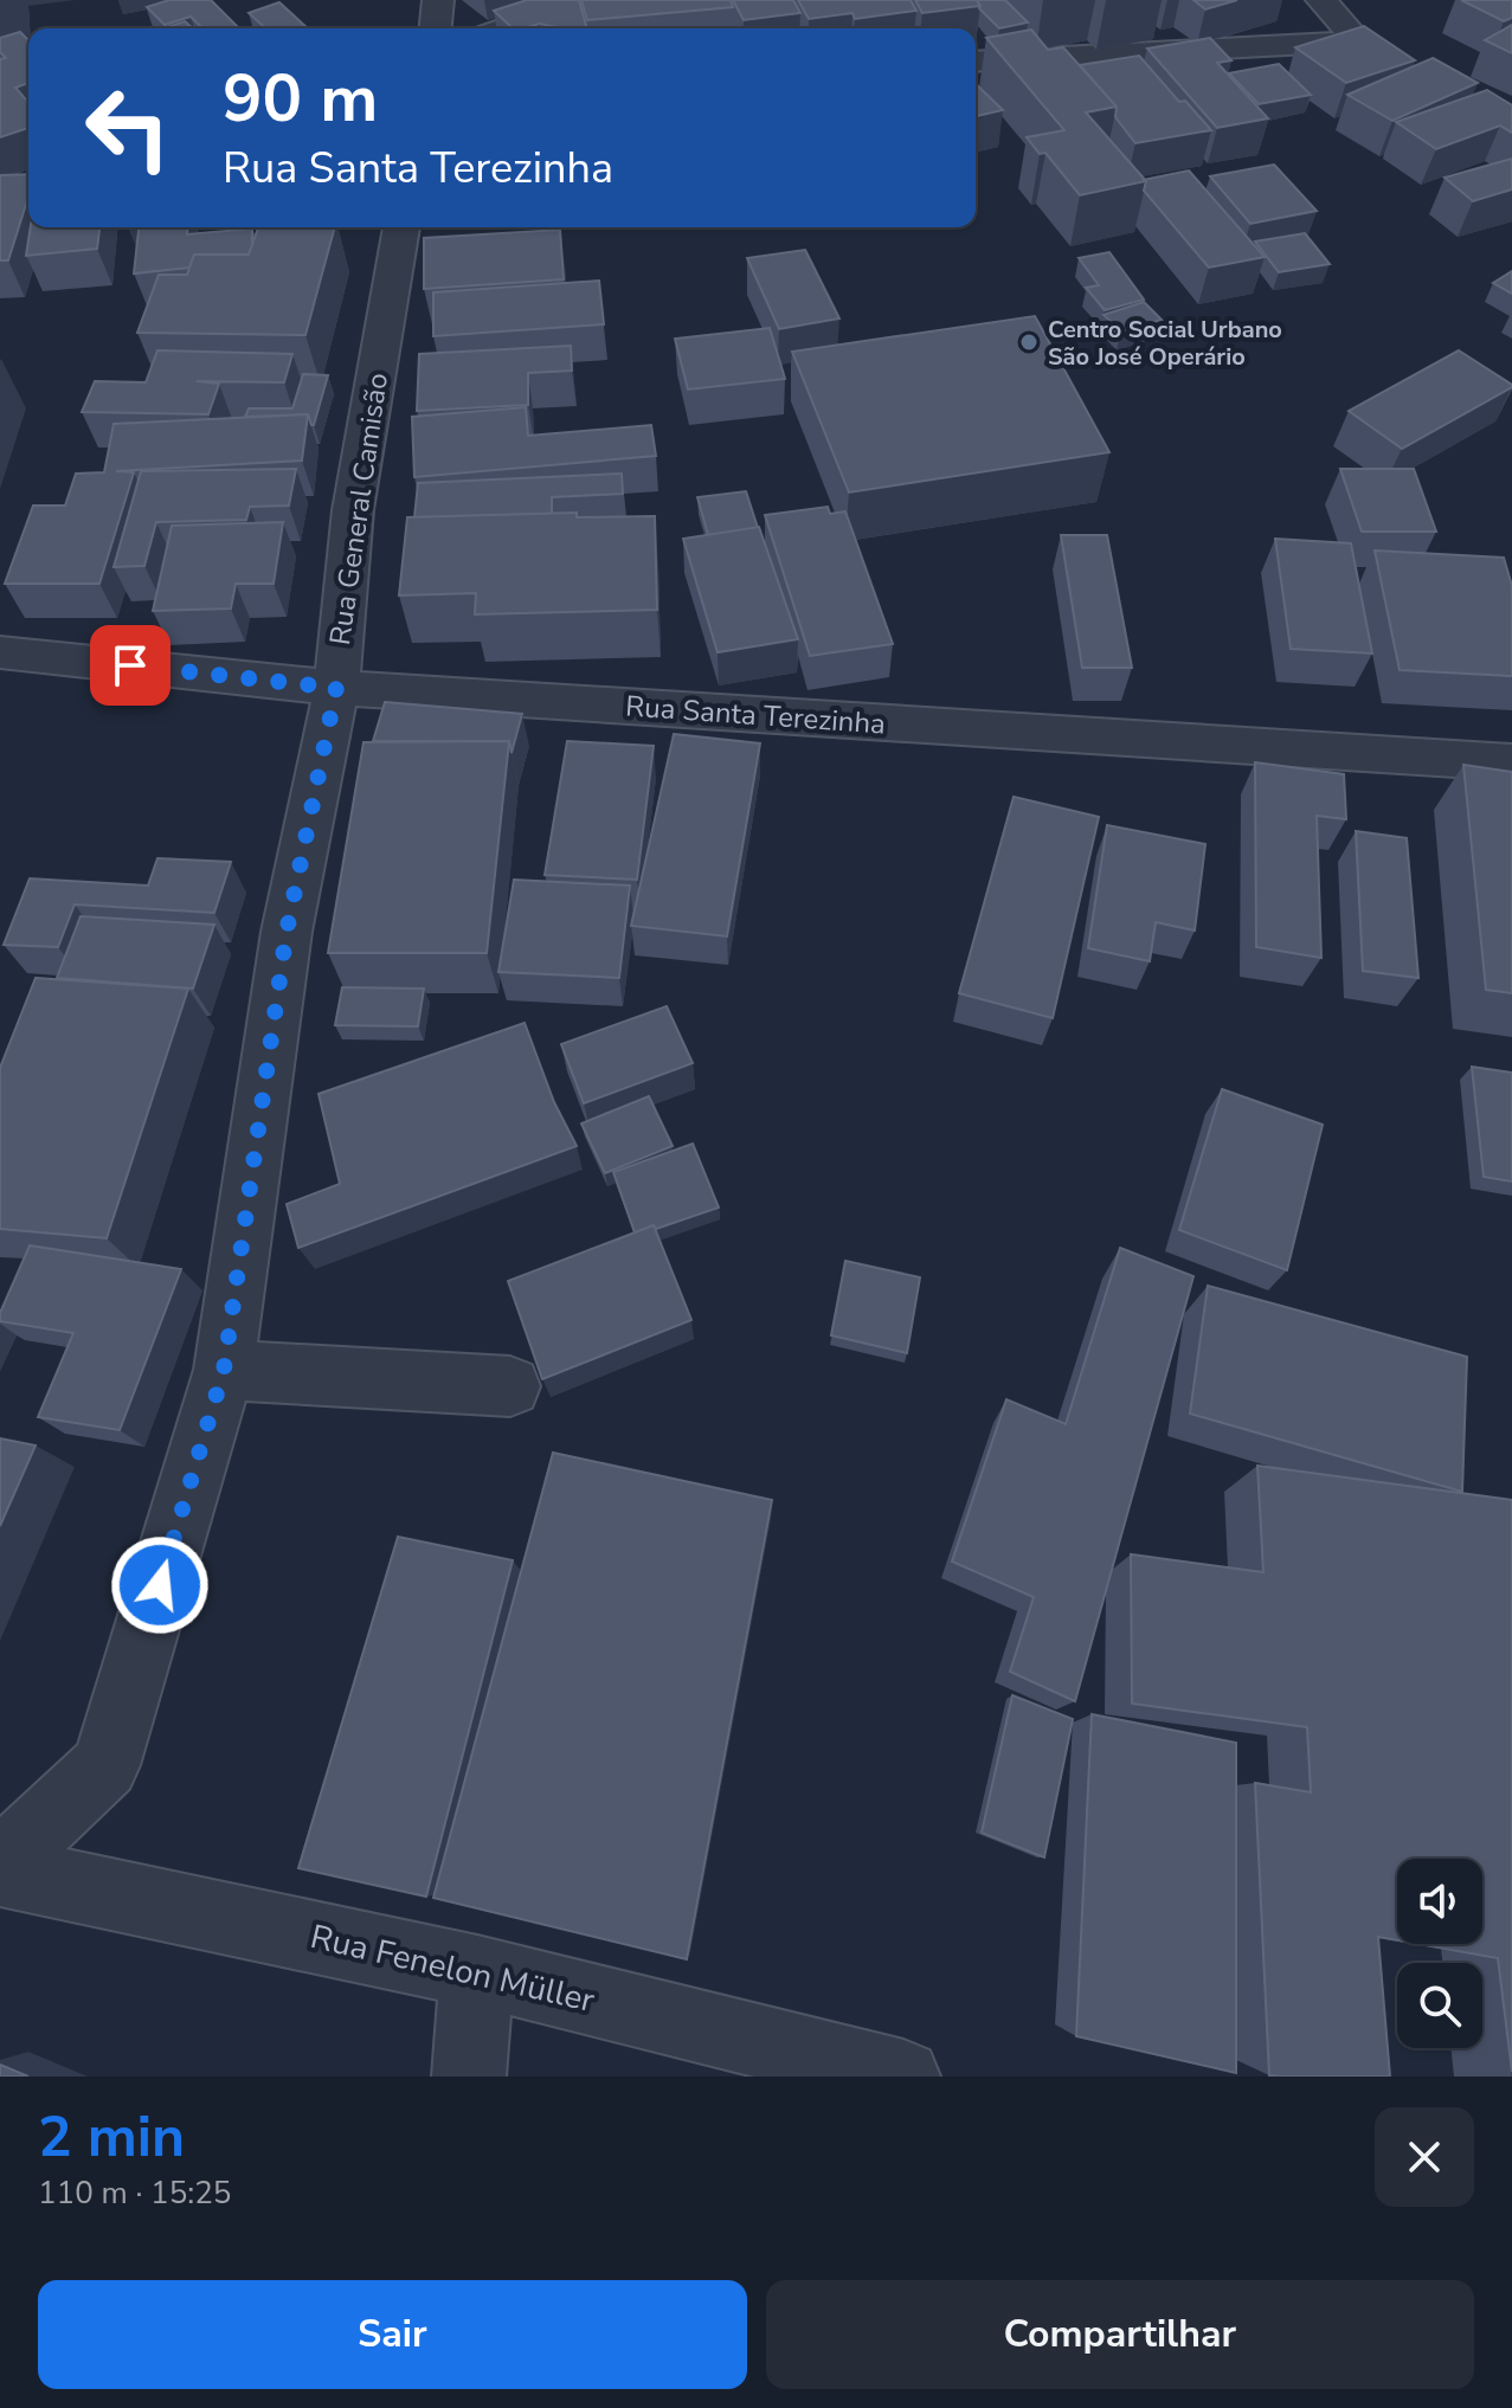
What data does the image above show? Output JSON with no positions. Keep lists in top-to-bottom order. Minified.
{"streets":{"street":["Rua General Camisão","Rua Santa Terezinha","Rua Fenelon Müller"]},"crossings":[["Rua General Camisão","Rua Santa Terezinha"],["Rua General Camisão","Rua Fenelon Müller"]],"places":["Centro Social Urbano São José Operário"],"page":{"turn":["90 m","Rua Santa Terezinha"],"heading":["2 min","110 m · 15:25"],"buttons":["Sair","Compartilhar"]}}
